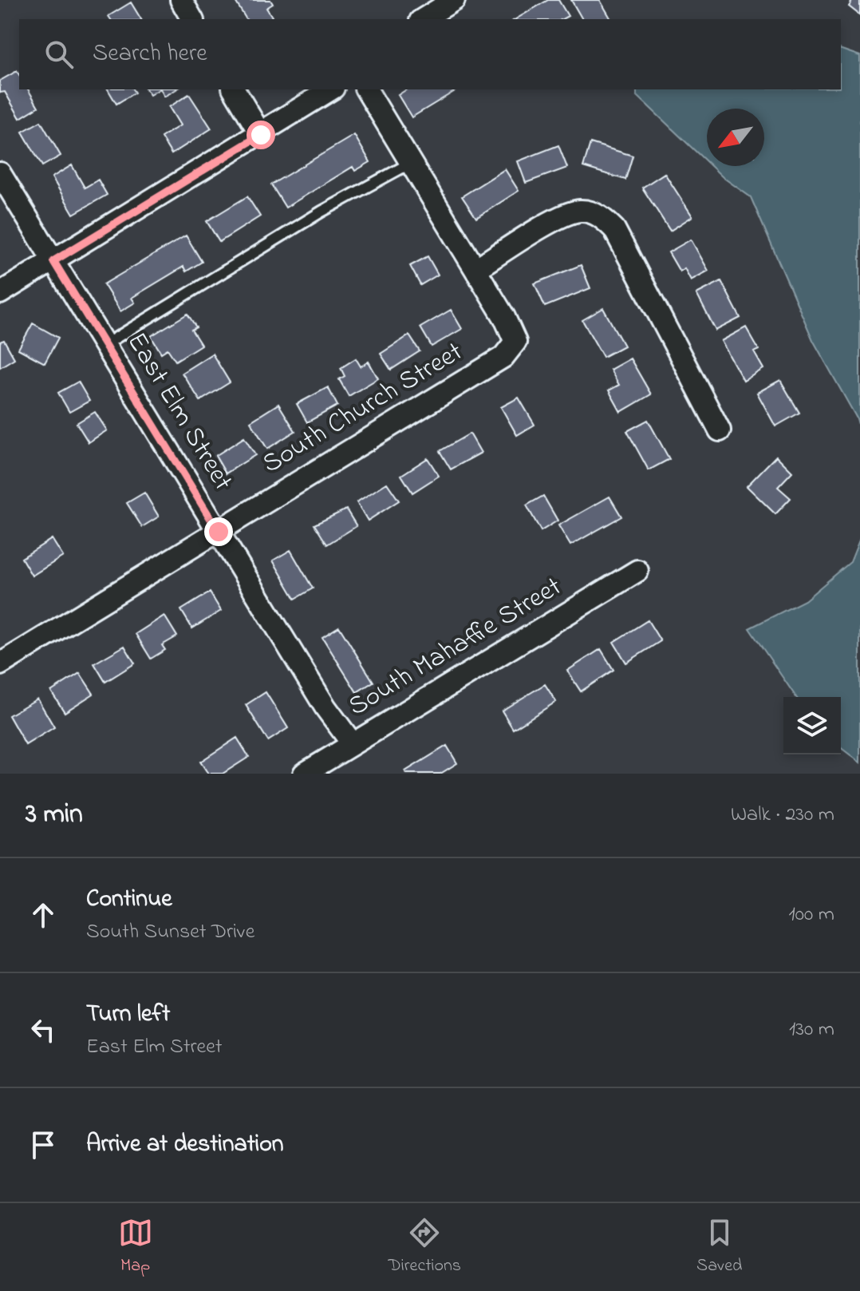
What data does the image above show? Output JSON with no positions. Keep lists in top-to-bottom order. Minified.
{"streets":{"street":["South Church Street","East Elm Street","South Mahaffie Street"]},"crossings":[["South Church Street","East Elm Street"],["East Elm Street","South Mahaffie Street"]],"north":"bottom left","page":{"search":"Search here","heading":["3 min","Walk · 230 m"],"list":[["Continue","South Sunset Drive","100 m"],["Turn left","East Elm Street","130 m"],"Arrive at destination"],"nav":["Map","Directions","Saved"]}}
